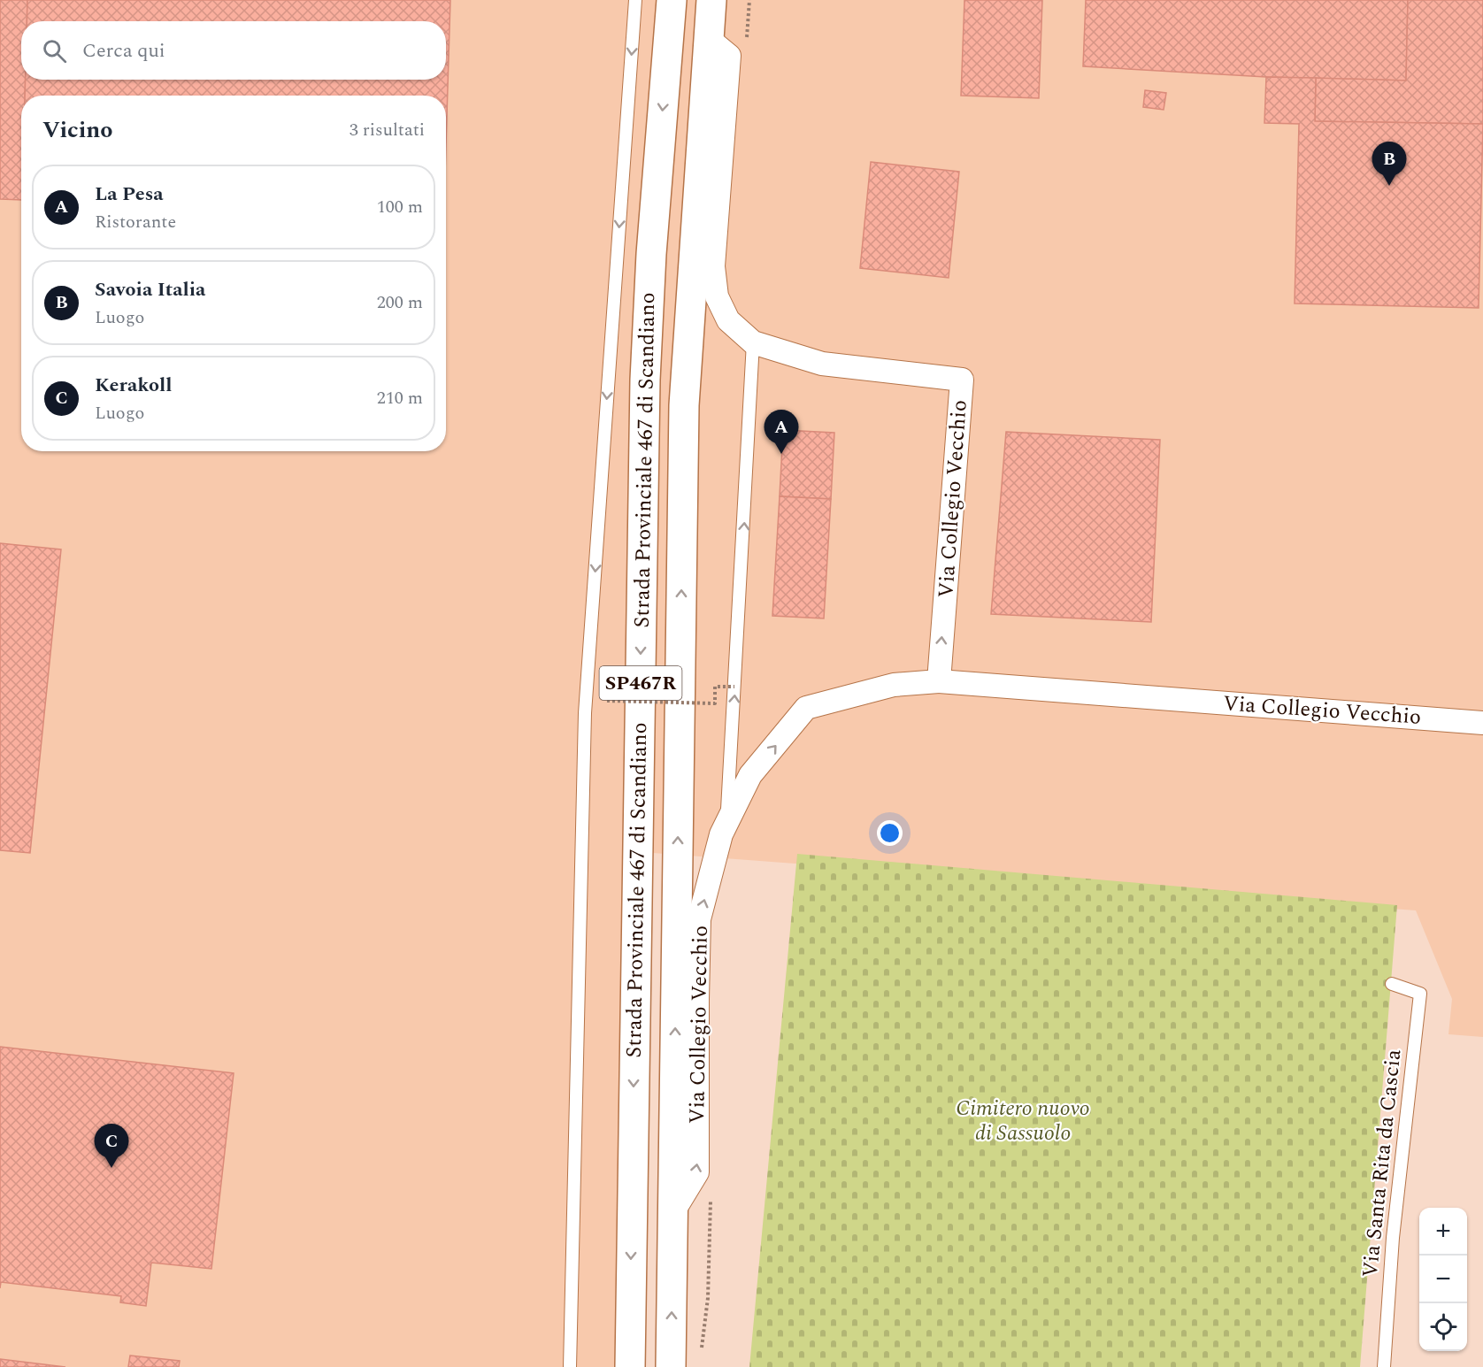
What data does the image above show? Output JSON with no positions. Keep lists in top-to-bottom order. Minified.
{"streets":{"main road":["Strada Provinciale 467 di Scandiano","SP467R"],"street":["Via Collegio Vecchio"],"lane":["Via Santa Rita da Cascia"]},"crossings":[["Strada Provinciale 467 di Scandiano","Via Collegio Vecchio"]],"parks":["Cimitero nuovo di Sassuolo"],"page":{"search":"Cerca qui","heading":["Vicino","3 risultati"],"pins":["B","A","C"],"list":[{"mark":"A","name":"La Pesa","note":"Ristorante","value":"100 m"},{"mark":"B","name":"Savoia Italia","note":"Luogo","value":"200 m"},{"mark":"C","name":"Kerakoll","note":"Luogo","value":"210 m"}],"map_buttons":["+","−"]}}
